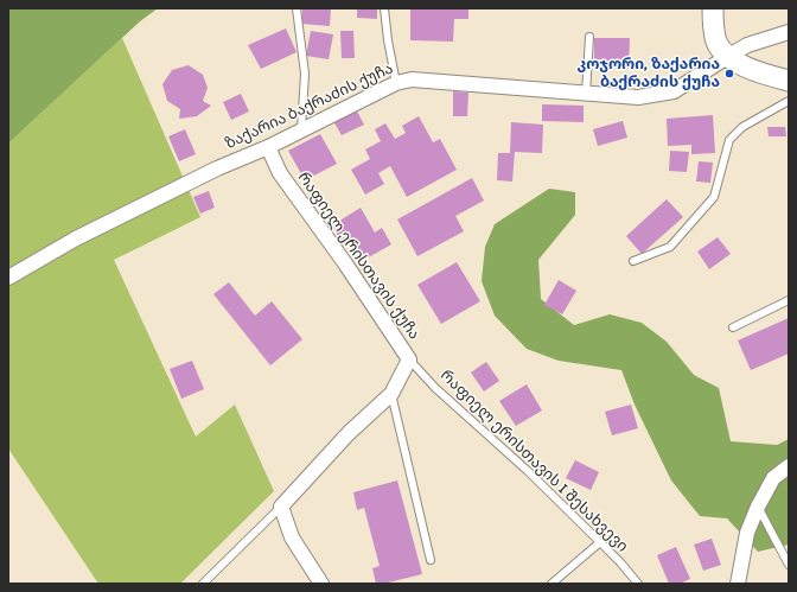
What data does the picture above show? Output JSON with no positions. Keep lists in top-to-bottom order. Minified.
{"streets":{"street":["ზაქარია ბაქრაძის ქუჩა","რაფიელ ერისთავის ქუჩა"],"lane":["რაფიელ ერისთავის I შესახვევი"]},"crossings":[["ზაქარია ბაქრაძის ქუჩა","რაფიელ ერისთავის ქუჩა"],["რაფიელ ერისთავის ქუჩა","რაფიელ ერისთავის I შესახვევი"]],"places":["კოჯორი, ზაქარია ბაქრაძის ქუჩა"]}
